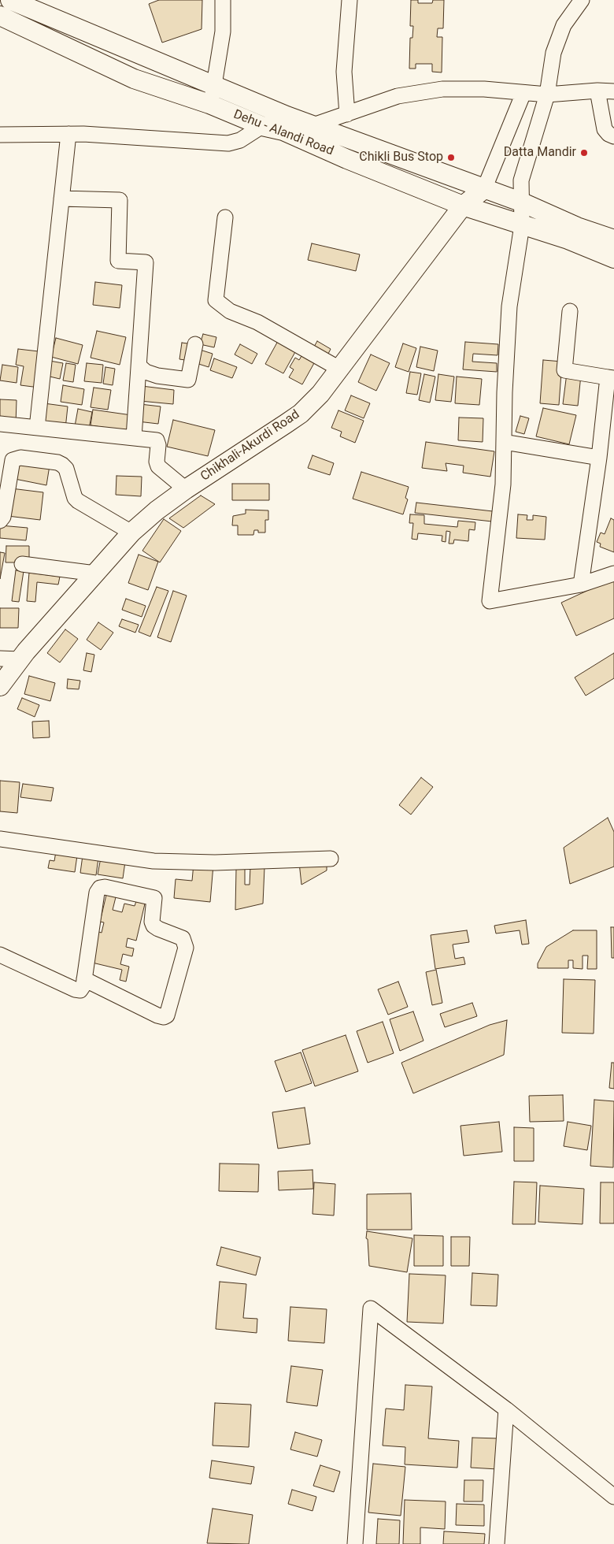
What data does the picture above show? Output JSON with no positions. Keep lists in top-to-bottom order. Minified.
{"streets":{"main road":["Dehu - Alandi Road","Chikhali-Akurdi Road"]},"crossings":[["Dehu - Alandi Road","Chikhali-Akurdi Road"]],"places":["Datta Mandir","Chikli Bus Stop"]}
